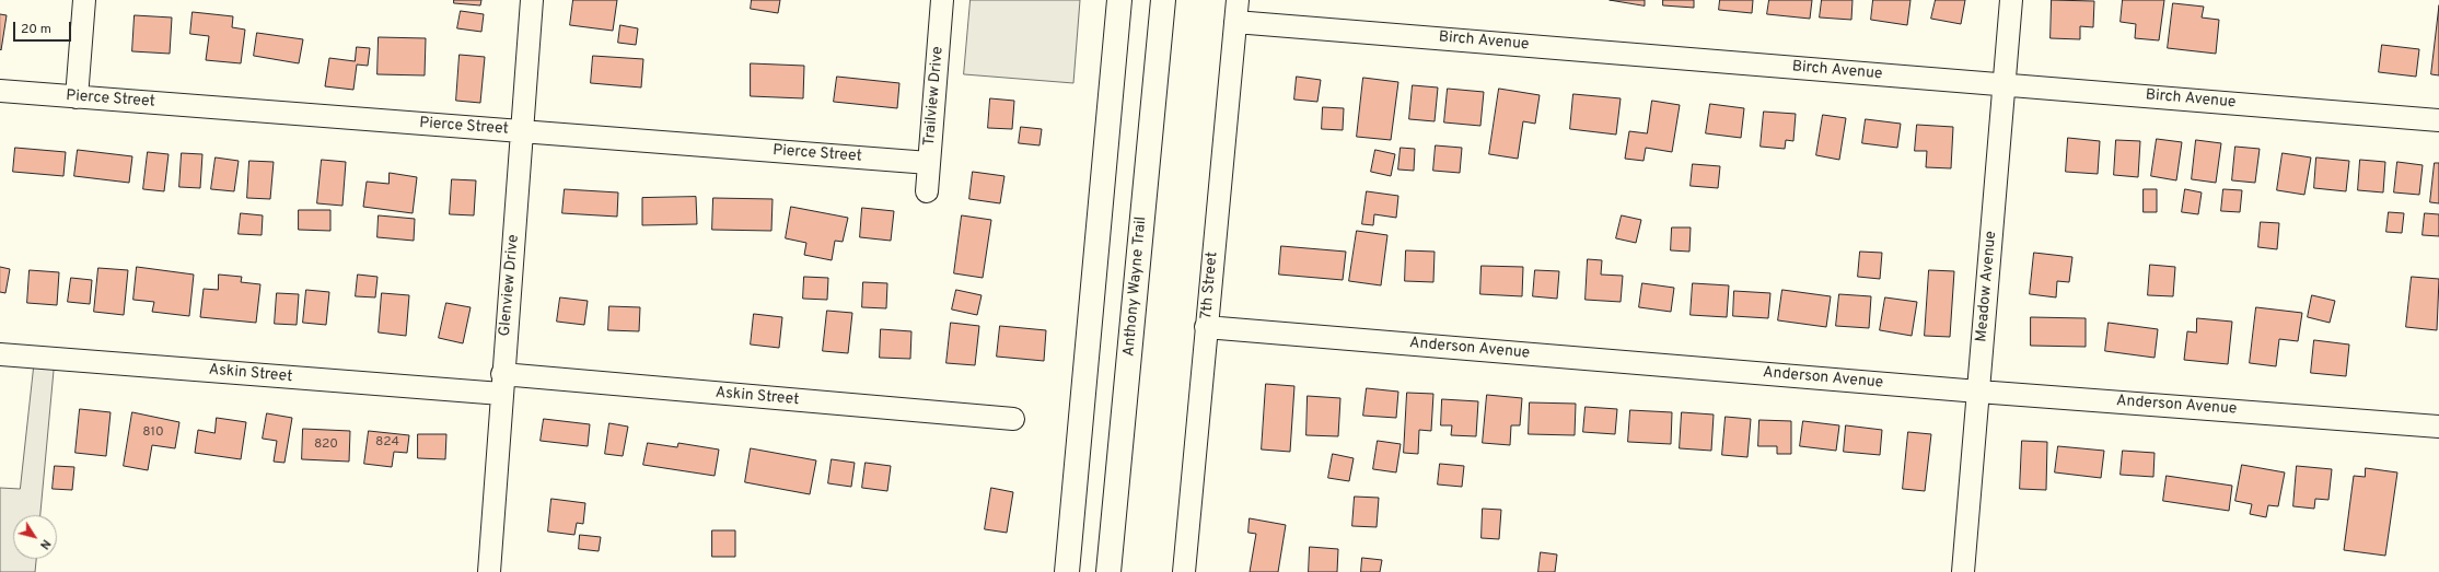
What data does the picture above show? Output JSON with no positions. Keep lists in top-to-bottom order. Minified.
{"streets":{"highway":["Anthony Wayne Trail"],"street":["Birch Avenue","Trailview Drive","Pierce Street","Glenview Drive","7th Street","Meadow Avenue","Anderson Avenue","Askin Street"]},"crossings":[["Birch Avenue","7th Street"],["Birch Avenue","Meadow Avenue"],["Trailview Drive","Pierce Street"],["Pierce Street","Glenview Drive"],["Glenview Drive","Askin Street"],["7th Street","Anderson Avenue"],["Meadow Avenue","Anderson Avenue"]],"house_numbers":["810","824","820"],"scale_bar":"20 m","north":"bottom right"}
